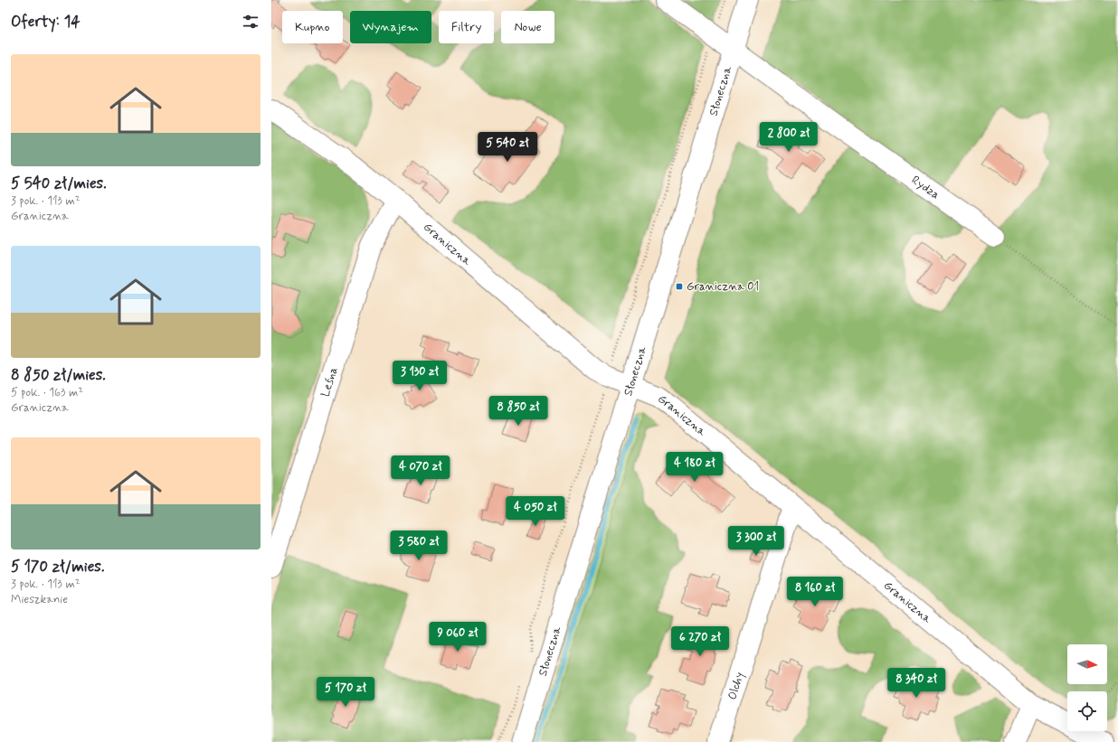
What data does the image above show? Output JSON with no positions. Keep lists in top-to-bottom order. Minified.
{"streets":{"street":["Słoneczna","Rydza","Graniczna","Leśna","Olchy"]},"crossings":[["Słoneczna","Rydza"],["Słoneczna","Graniczna"],["Graniczna","Leśna"],["Graniczna","Olchy"]],"places":{"transit":["Graniczna 01"]},"north":"right","page":{"heading":"Oferty: 14","chip":["Kupno","Wynajem","Filtry","Nowe"],"list":[{"name":"5 540 zł/mies.","note":"3 pok. · 113 m² · Graniczna"},{"name":"8 850 zł/mies.","note":"5 pok. · 163 m² · Graniczna"},{"name":"5 170 zł/mies.","note":"3 pok. · 113 m² · Mieszkanie"}],"price":["2 800 zł","5 540 zł","3 130 zł","8 850 zł","4 180 zł","4 070 zł","4 050 zł","3 300 zł","3 580 zł","8 160 zł","9 060 zł","6 270 zł","8 340 zł","5 170 zł"]}}
